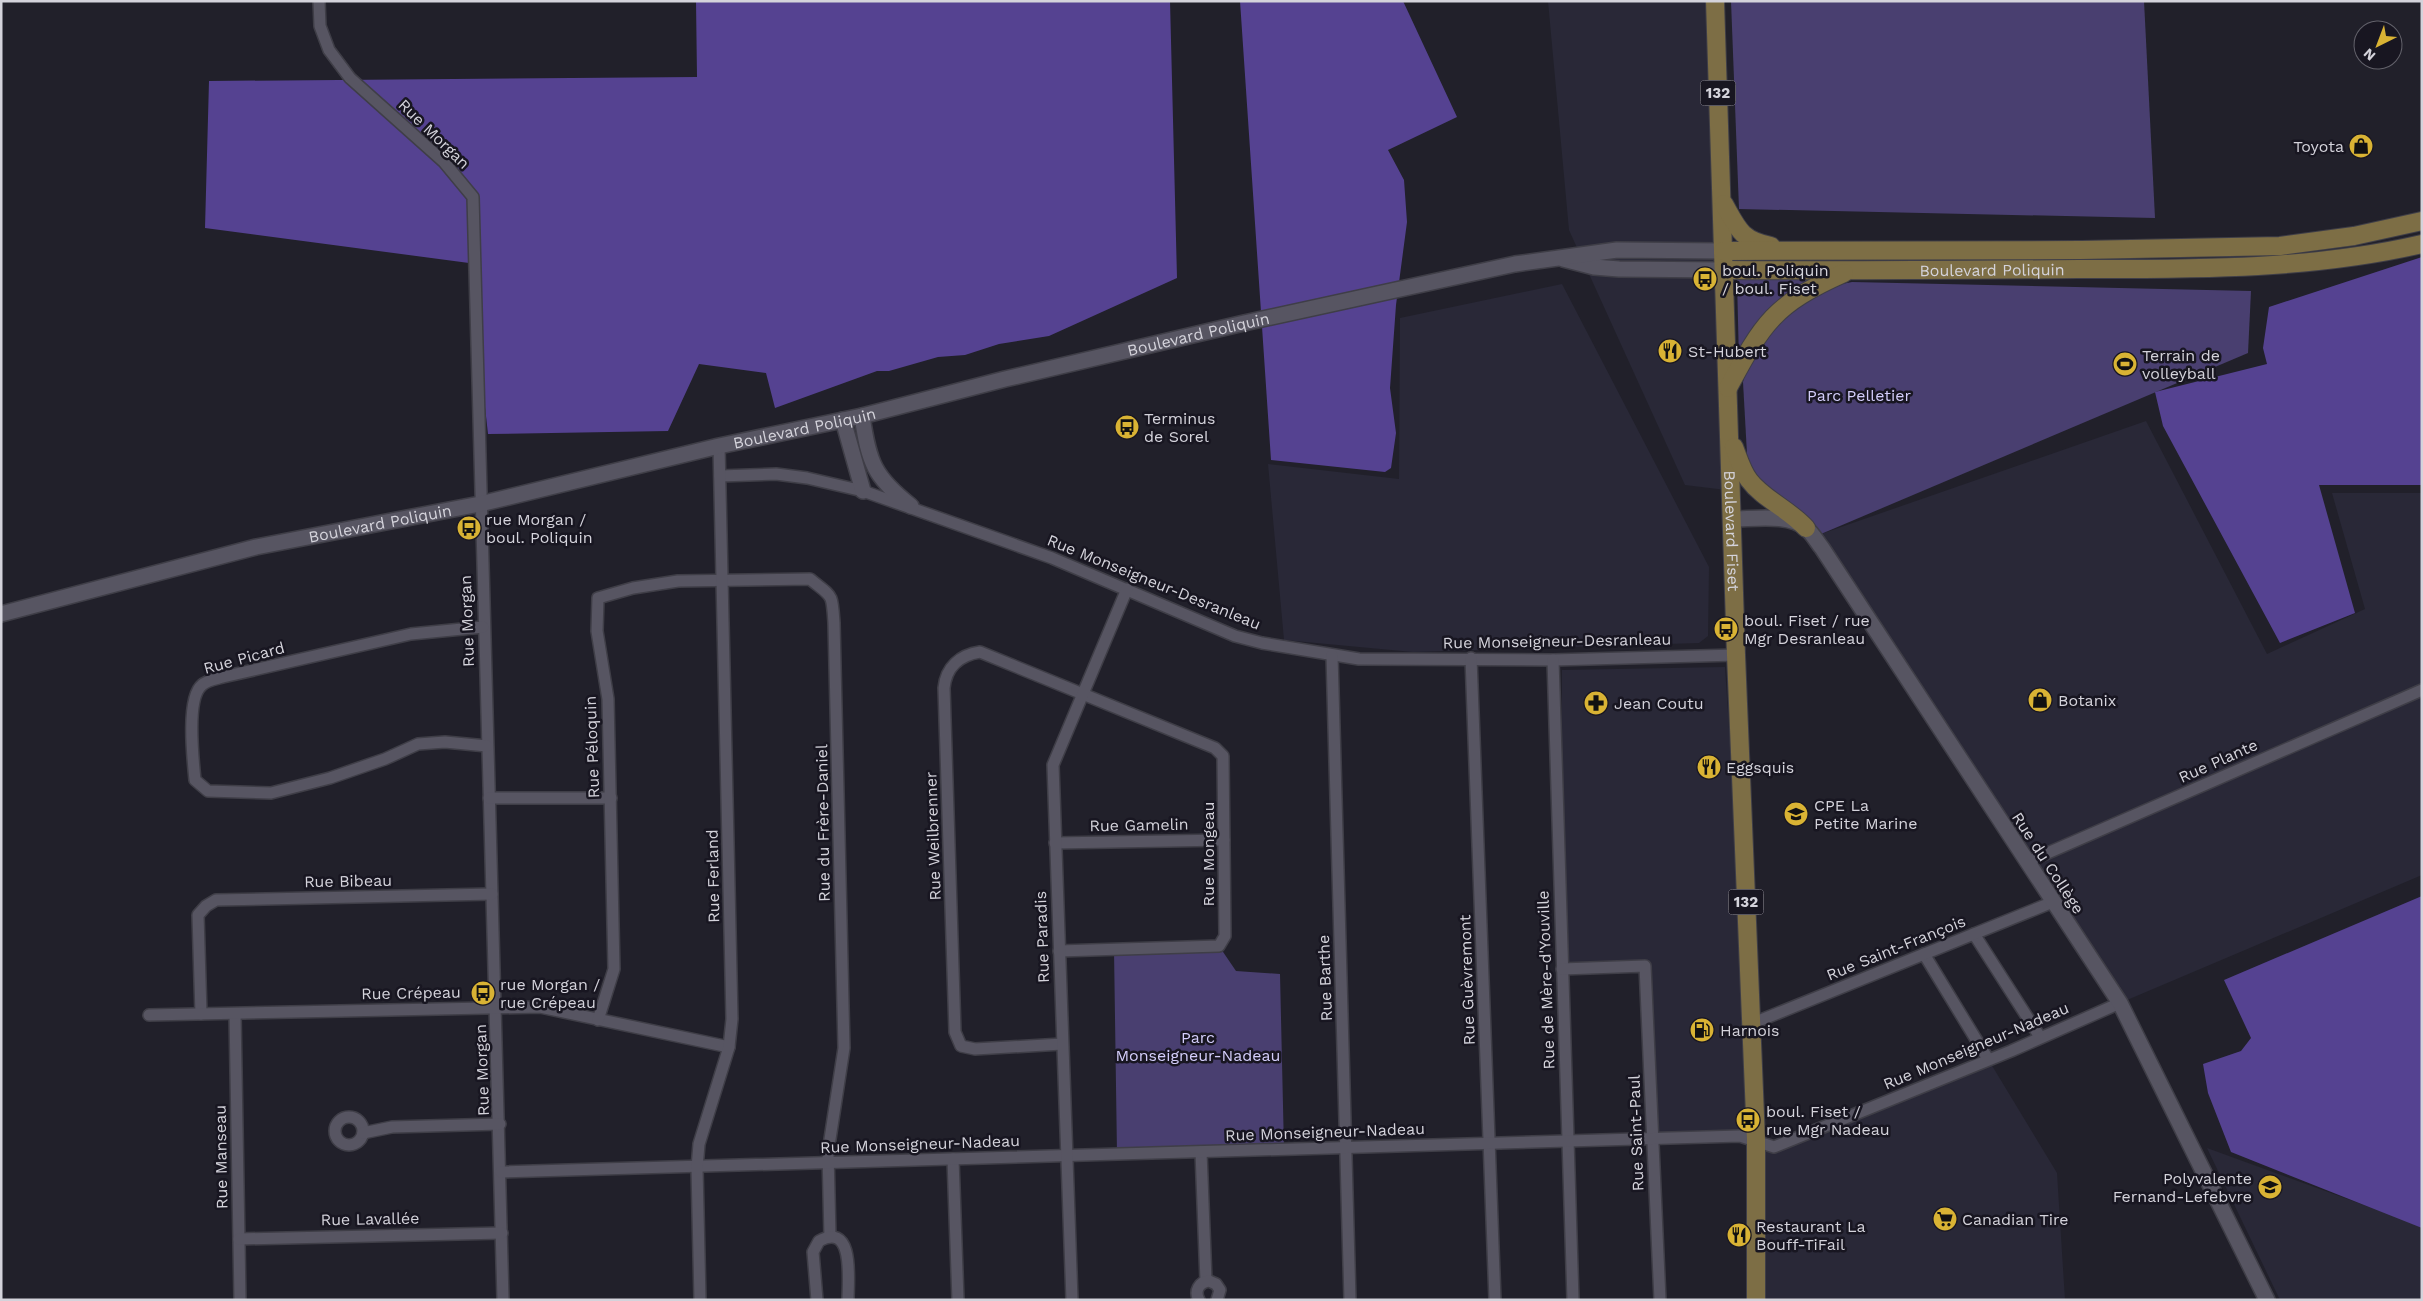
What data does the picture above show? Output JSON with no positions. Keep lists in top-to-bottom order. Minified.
{"streets":{"main road":["132","Boulevard Poliquin","Boulevard Fiset"],"street":["Rue Morgan","Rue Monseigneur-Desranleau","Rue Picard","Rue Péloquin","Rue Plante","Rue du Frère-Daniel","Rue Gamelin","Rue Weilbrenner","Rue Mongeau","Rue du Collège","Rue Ferland","Rue Bibeau","Rue Paradis","Rue Saint-François","Rue Barthe","Rue Guèvremont","Rue de Mère-d'Youville","Rue Crépeau","Rue Monseigneur-Nadeau","Rue Saint-Paul","Rue Manseau","Rue Lavallée"]},"crossings":[["Rue Morgan","Boulevard Poliquin"],["Rue Morgan","Rue Picard"],["Rue Morgan","Rue Bibeau"],["Rue Morgan","Rue Crépeau"],["Rue Morgan","Rue Monseigneur-Nadeau"],["Rue Morgan","Rue Lavallée"],["Boulevard Poliquin","Boulevard Fiset"],["Boulevard Poliquin","Rue Ferland"],["Boulevard Fiset","Rue Monseigneur-Desranleau"],["Boulevard Fiset","Rue Saint-François"],["Boulevard Fiset","Rue Monseigneur-Nadeau"],["Rue Monseigneur-Desranleau","Rue Ferland"],["Rue Monseigneur-Desranleau","Rue Paradis"],["Rue Monseigneur-Desranleau","Rue Barthe"],["Rue Monseigneur-Desranleau","Rue Guèvremont"],["Rue Monseigneur-Desranleau","Rue de Mère-d'Youville"],["Rue Péloquin","Rue du Frère-Daniel"],["Rue Péloquin","Rue Ferland"],["Rue Péloquin","Rue Crépeau"],["Rue Plante","Rue du Collège"],["Rue du Frère-Daniel","Rue Ferland"],["Rue du Frère-Daniel","Rue Monseigneur-Nadeau"],["Rue Gamelin","Rue Mongeau"],["Rue Gamelin","Rue Paradis"],["Rue Weilbrenner","Rue Mongeau"],["Rue Weilbrenner","Rue Paradis"],["Rue Mongeau","Rue Paradis"],["Rue du Collège","Rue Saint-François"],["Rue du Collège","Rue Monseigneur-Nadeau"],["Rue Ferland","Rue Crépeau"],["Rue Ferland","Rue Monseigneur-Nadeau"],["Rue Bibeau","Rue Crépeau"],["Rue Paradis","Rue Monseigneur-Nadeau"],["Rue Barthe","Rue Monseigneur-Nadeau"],["Rue Guèvremont","Rue Monseigneur-Nadeau"],["Rue de Mère-d'Youville","Rue Monseigneur-Nadeau"],["Rue de Mère-d'Youville","Rue Saint-Paul"],["Rue Crépeau","Rue Manseau"],["Rue Monseigneur-Nadeau","Rue Saint-Paul"],["Rue Manseau","Rue Lavallée"]],"parks":["Parc Pelletier","Parc Monseigneur-Nadeau"],"places":{"shop":["Toyota","Botanix"],"bus stop":["boul. Poliquin / boul. Fiset","Terminus de Sorel","rue Morgan / boul. Poliquin","boul. Fiset / rue Mgr Desranleau","rue Morgan / rue Crépeau","boul. Fiset / rue Mgr Nadeau"],"restaurant":["St-Hubert","Eggsquis","Restaurant La Bouff-TiFail"],"sports":["Terrain de volleyball"],"pharmacy":["Jean Coutu"],"school or university":["CPE La Petite Marine","Polyvalente Fernand-Lefebvre"],"fuel station":["Harnois"],"supermarket":["Canadian Tire"]},"north":"bottom left"}
